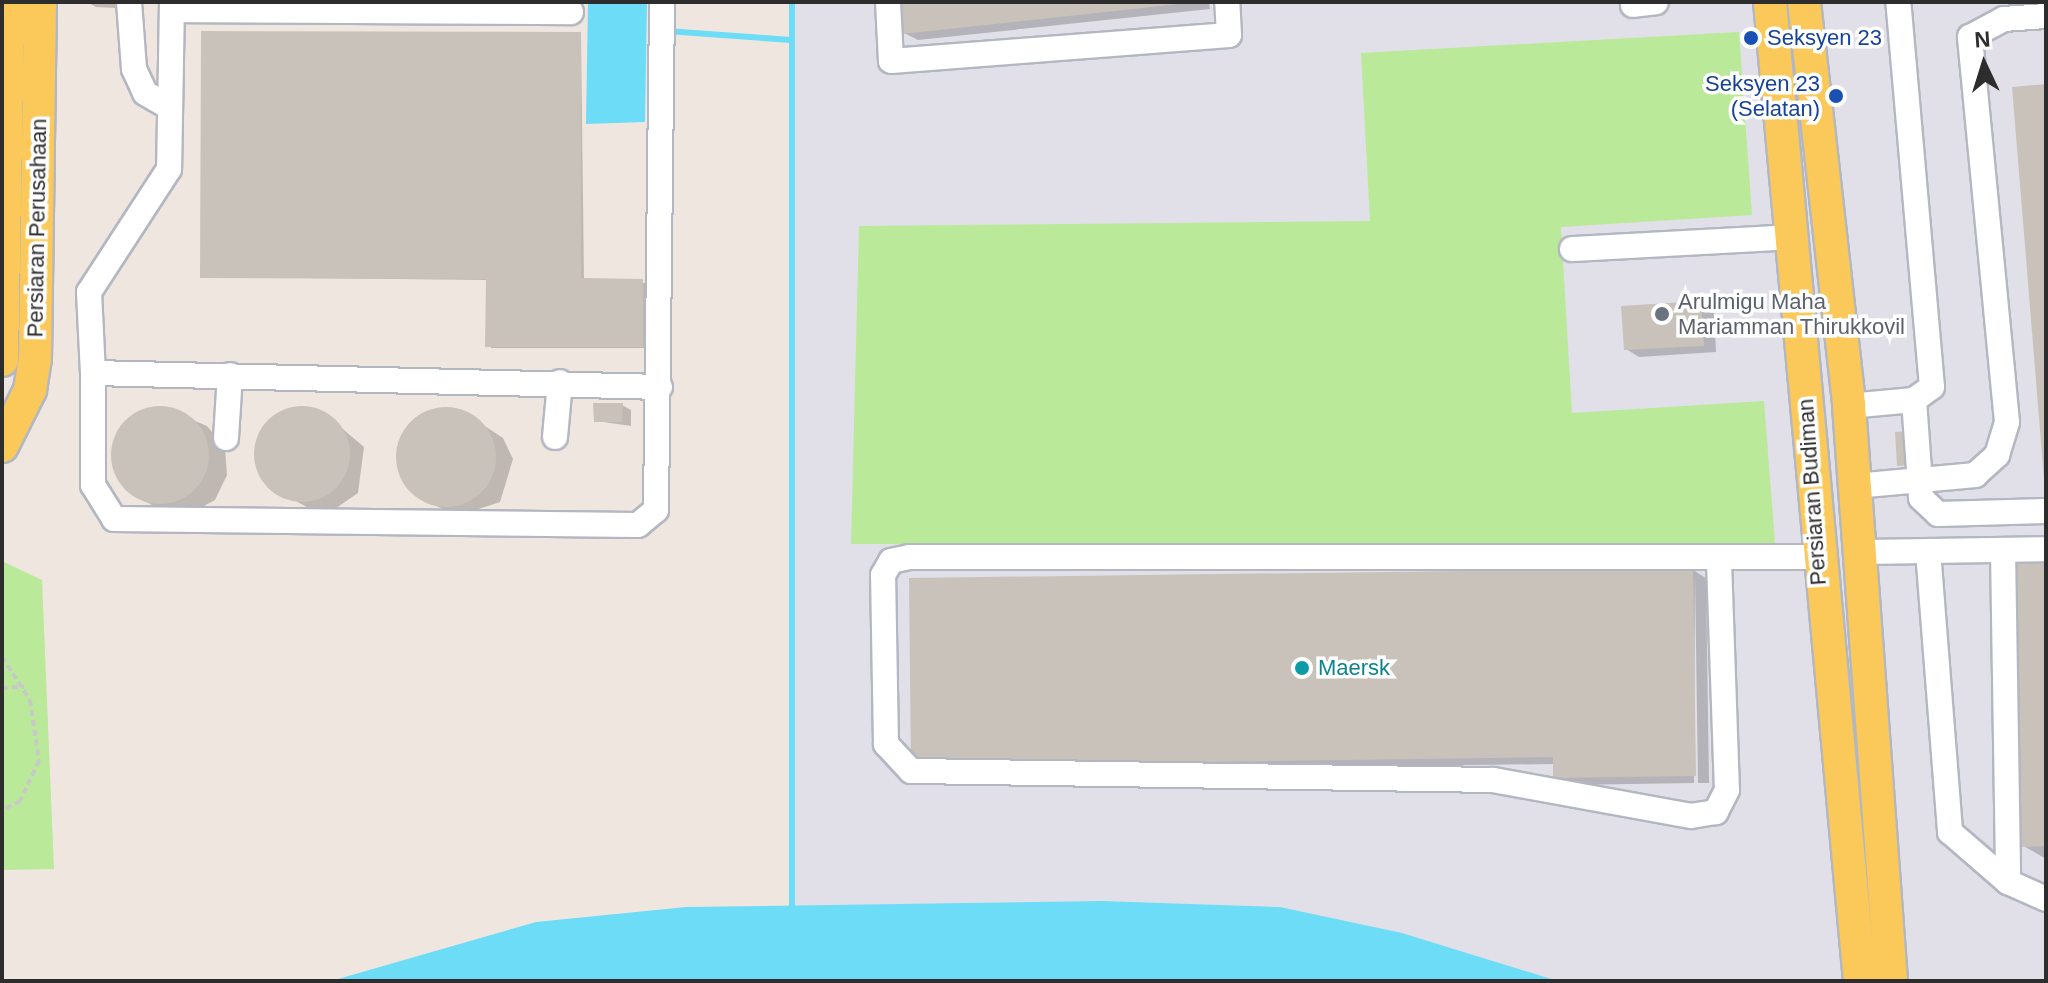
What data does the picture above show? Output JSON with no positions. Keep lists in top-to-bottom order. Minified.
{"streets":{"main road":["Persiaran Perusahaan","Persiaran Budiman"]},"places":["Seksyen 23","Seksyen 23 (Selatan)","Arulmigu Maha Mariamman Thirukkovil","Maersk"],"north":"top"}
